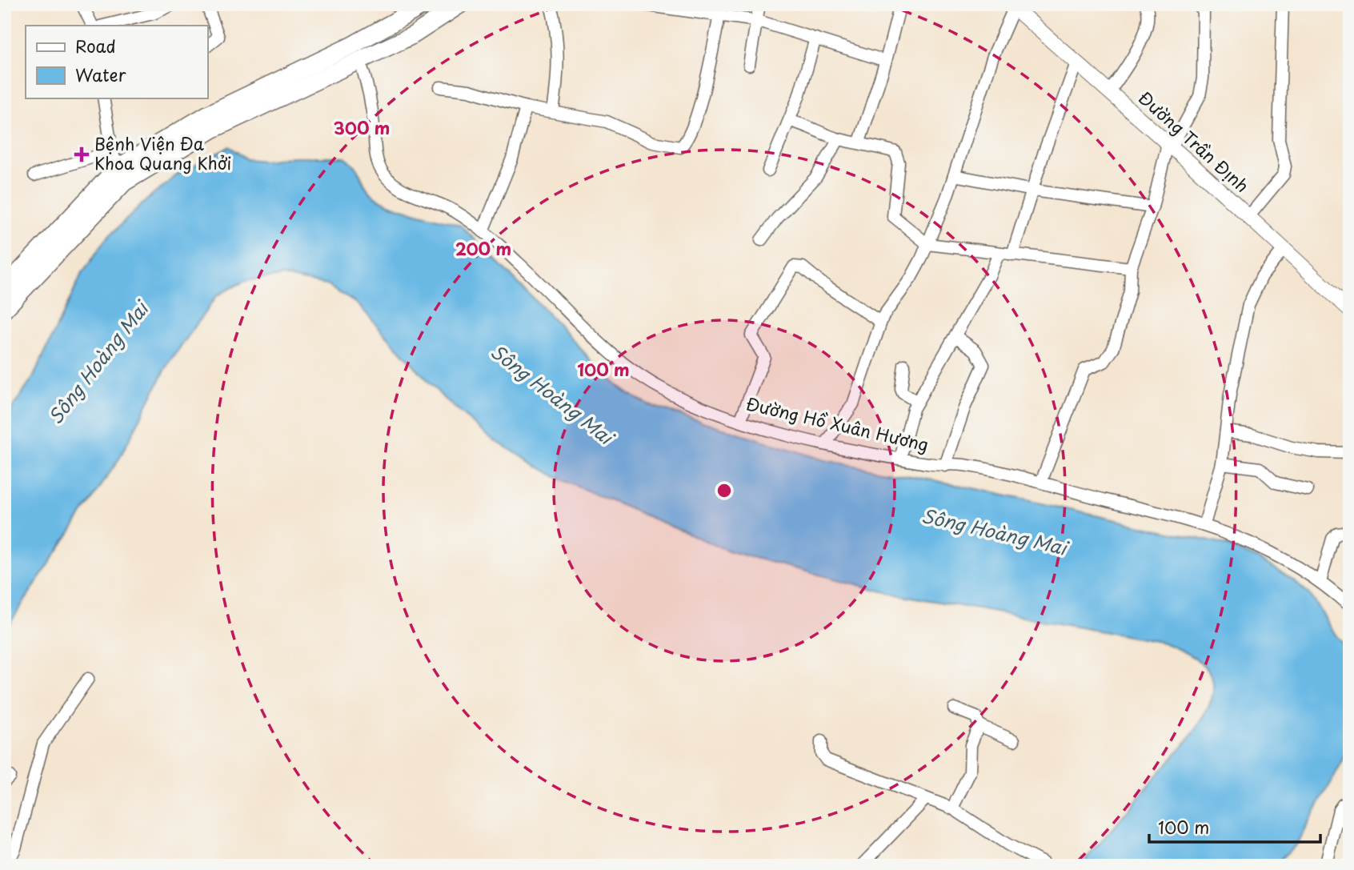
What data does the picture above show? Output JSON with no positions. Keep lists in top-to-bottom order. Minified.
{"streets":{"main road":["Đường Trần Định"],"street":["Đường Hồ Xuân Hương"]},"water":["Sông Hoàng Mai"],"places":{"health":["Bệnh Viện Đa Khoa Quang Khởi"]},"legend":["Road","Water"],"scale_bar":"100 m","rings":["300 m","200 m","100 m"]}
